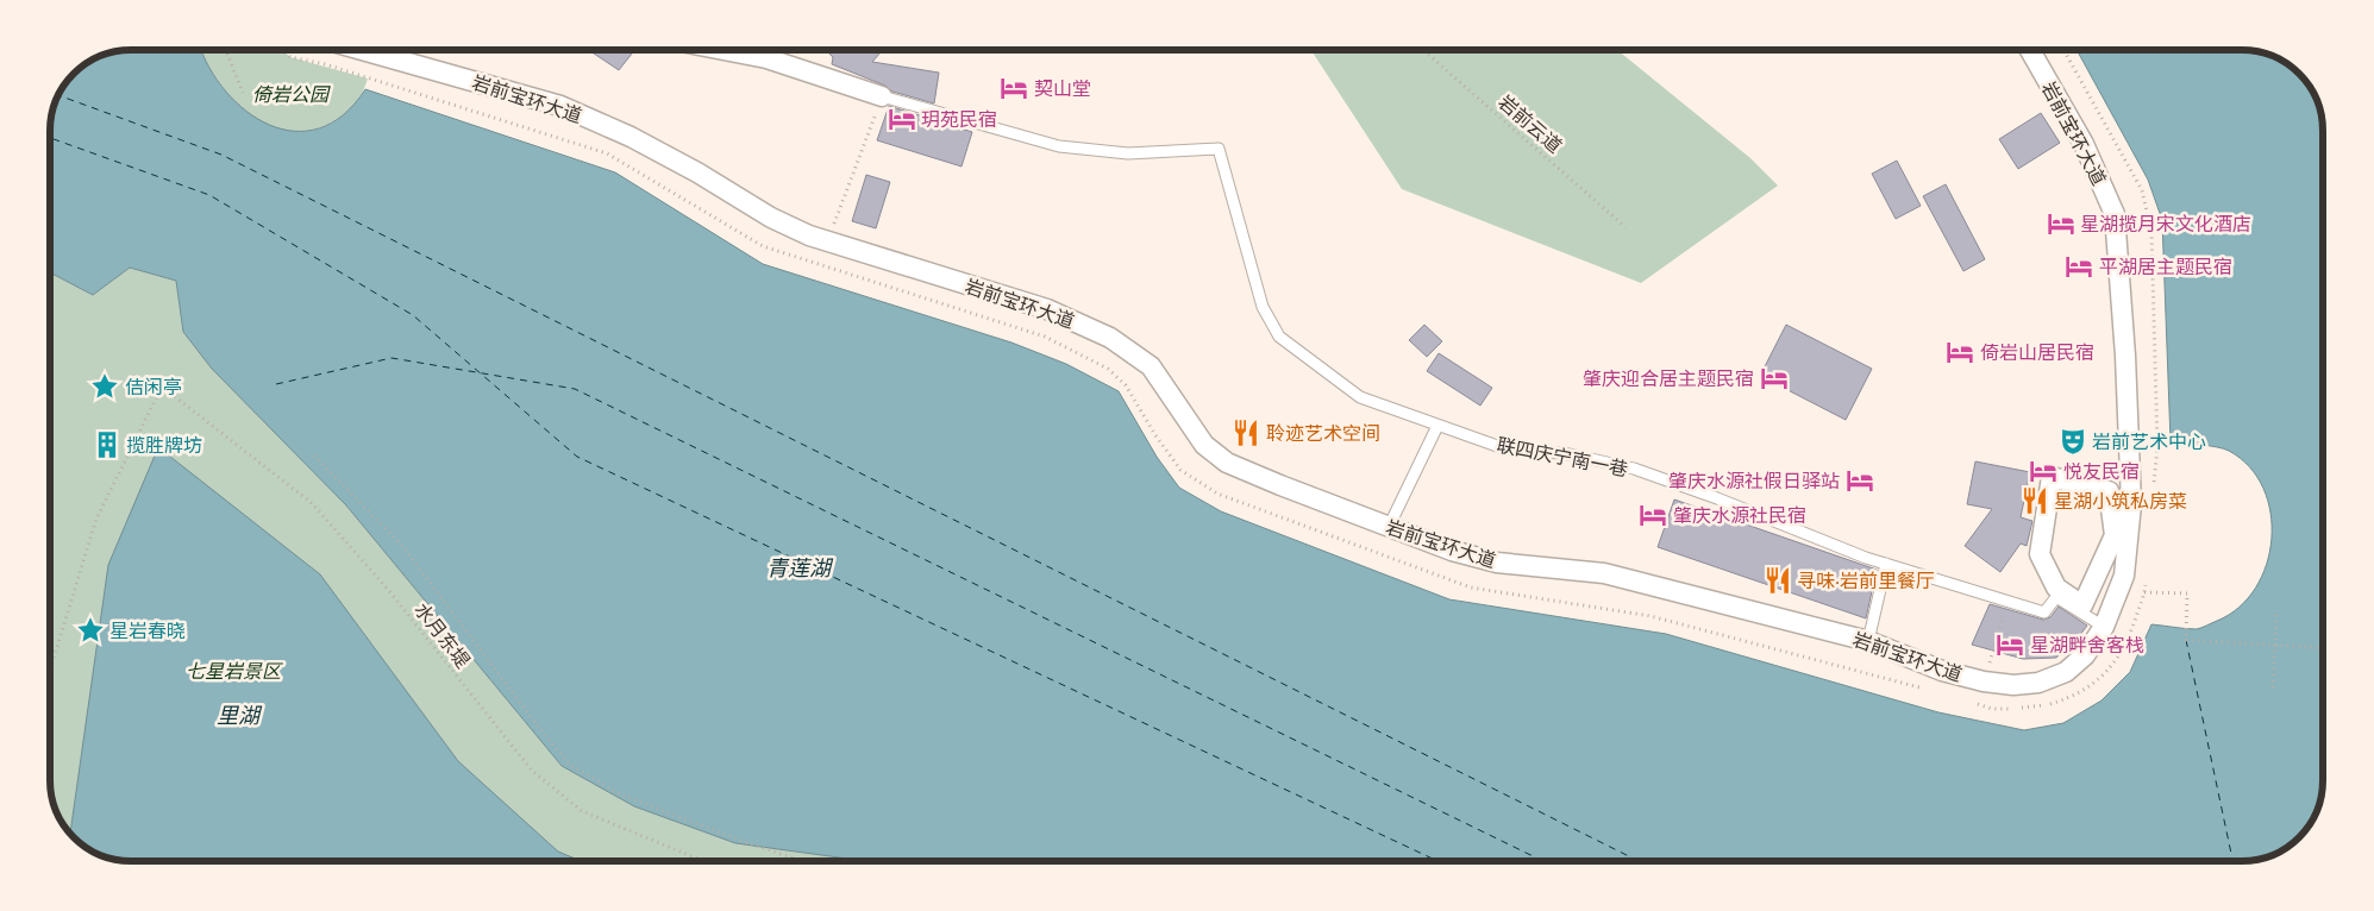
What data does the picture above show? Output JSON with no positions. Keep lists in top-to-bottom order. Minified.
{"streets":{"street":["岩前宝环大道"],"lane":["联四庆宁南一巷"],"path":["岩前云道","水月东堤"]},"crossings":[["岩前宝环大道","联四庆宁南一巷"]],"water":["青莲湖","里湖"],"parks":["倚岩公园","七星岩景区"],"places":{"hotel":["契山堂","玥苑民宿","星湖揽月宋文化酒店","平湖居主题民宿","倚岩山居民宿","肇庆迎合居主题民宿","悦友民宿","肇庆水源社假日驿站","肇庆水源社民宿","星湖畔舍客栈"],"place":["佶闲亭","星岩春晓"],"restaurant":["聆迹艺术空间","星湖小筑私房菜","寻味·岩前里餐厅"],"theatre":["岩前艺术中心"],"building":["揽胜牌坊"]}}
